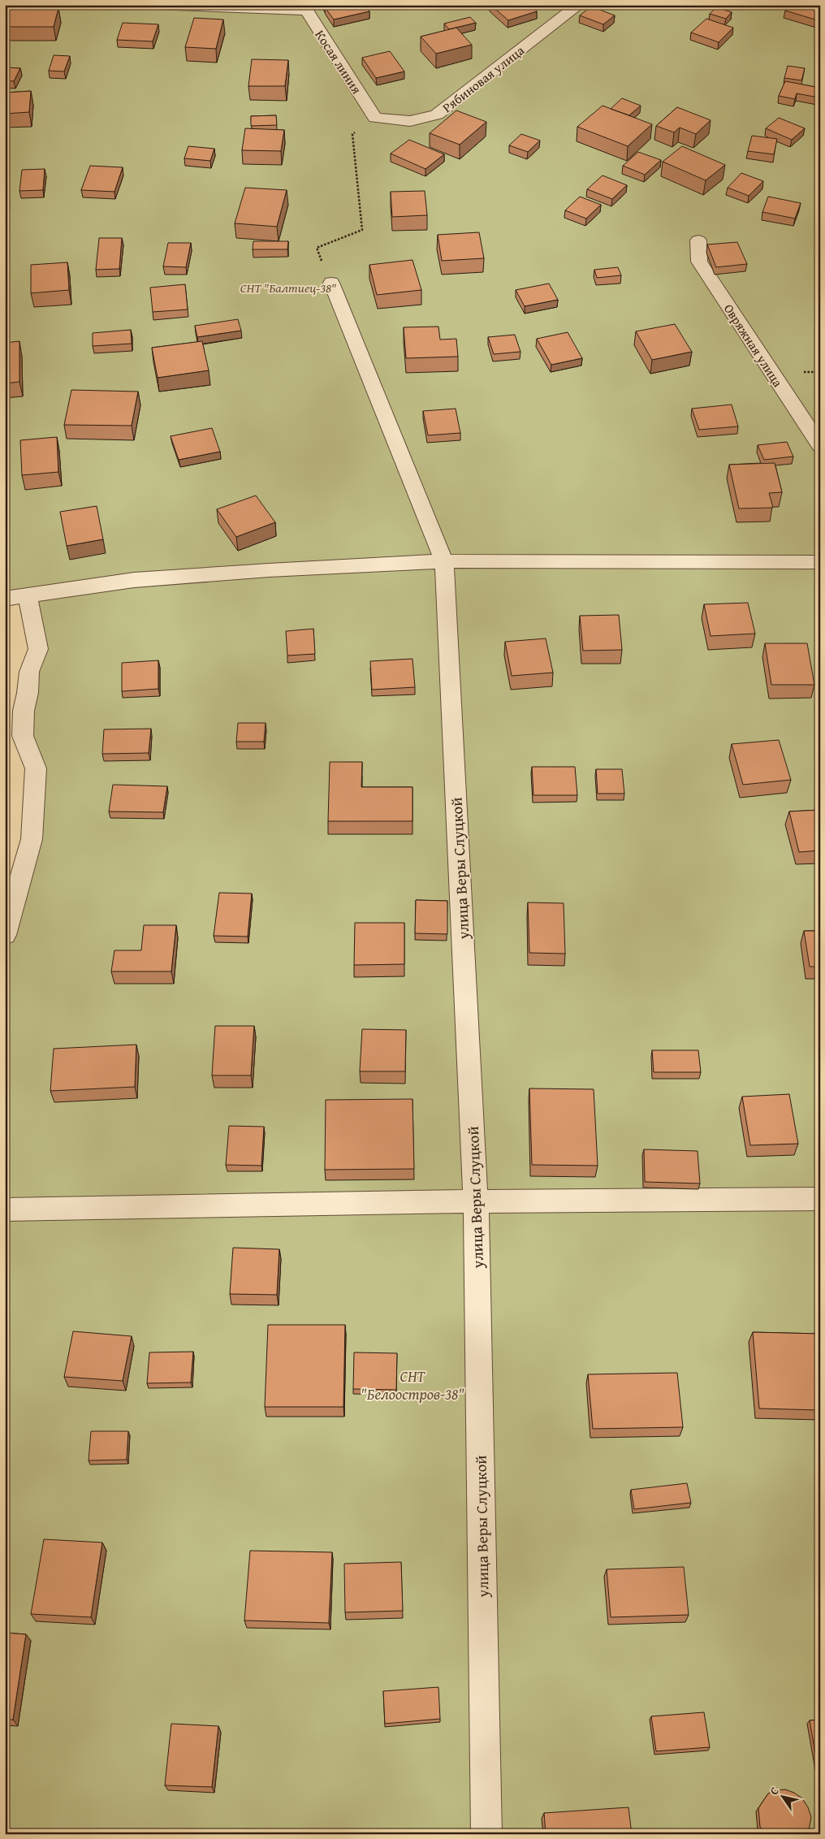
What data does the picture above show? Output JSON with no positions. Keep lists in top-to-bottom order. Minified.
{"streets":{"street":["Косая линия","Рябиновая улица","Овряжная улица","улица Веры Слуцкой"]},"crossings":[["Косая линия","Рябиновая улица"]],"parks":["СНТ \"Балтиец-38\"","СНТ \"Белоостров-38\""],"north":"top left"}
